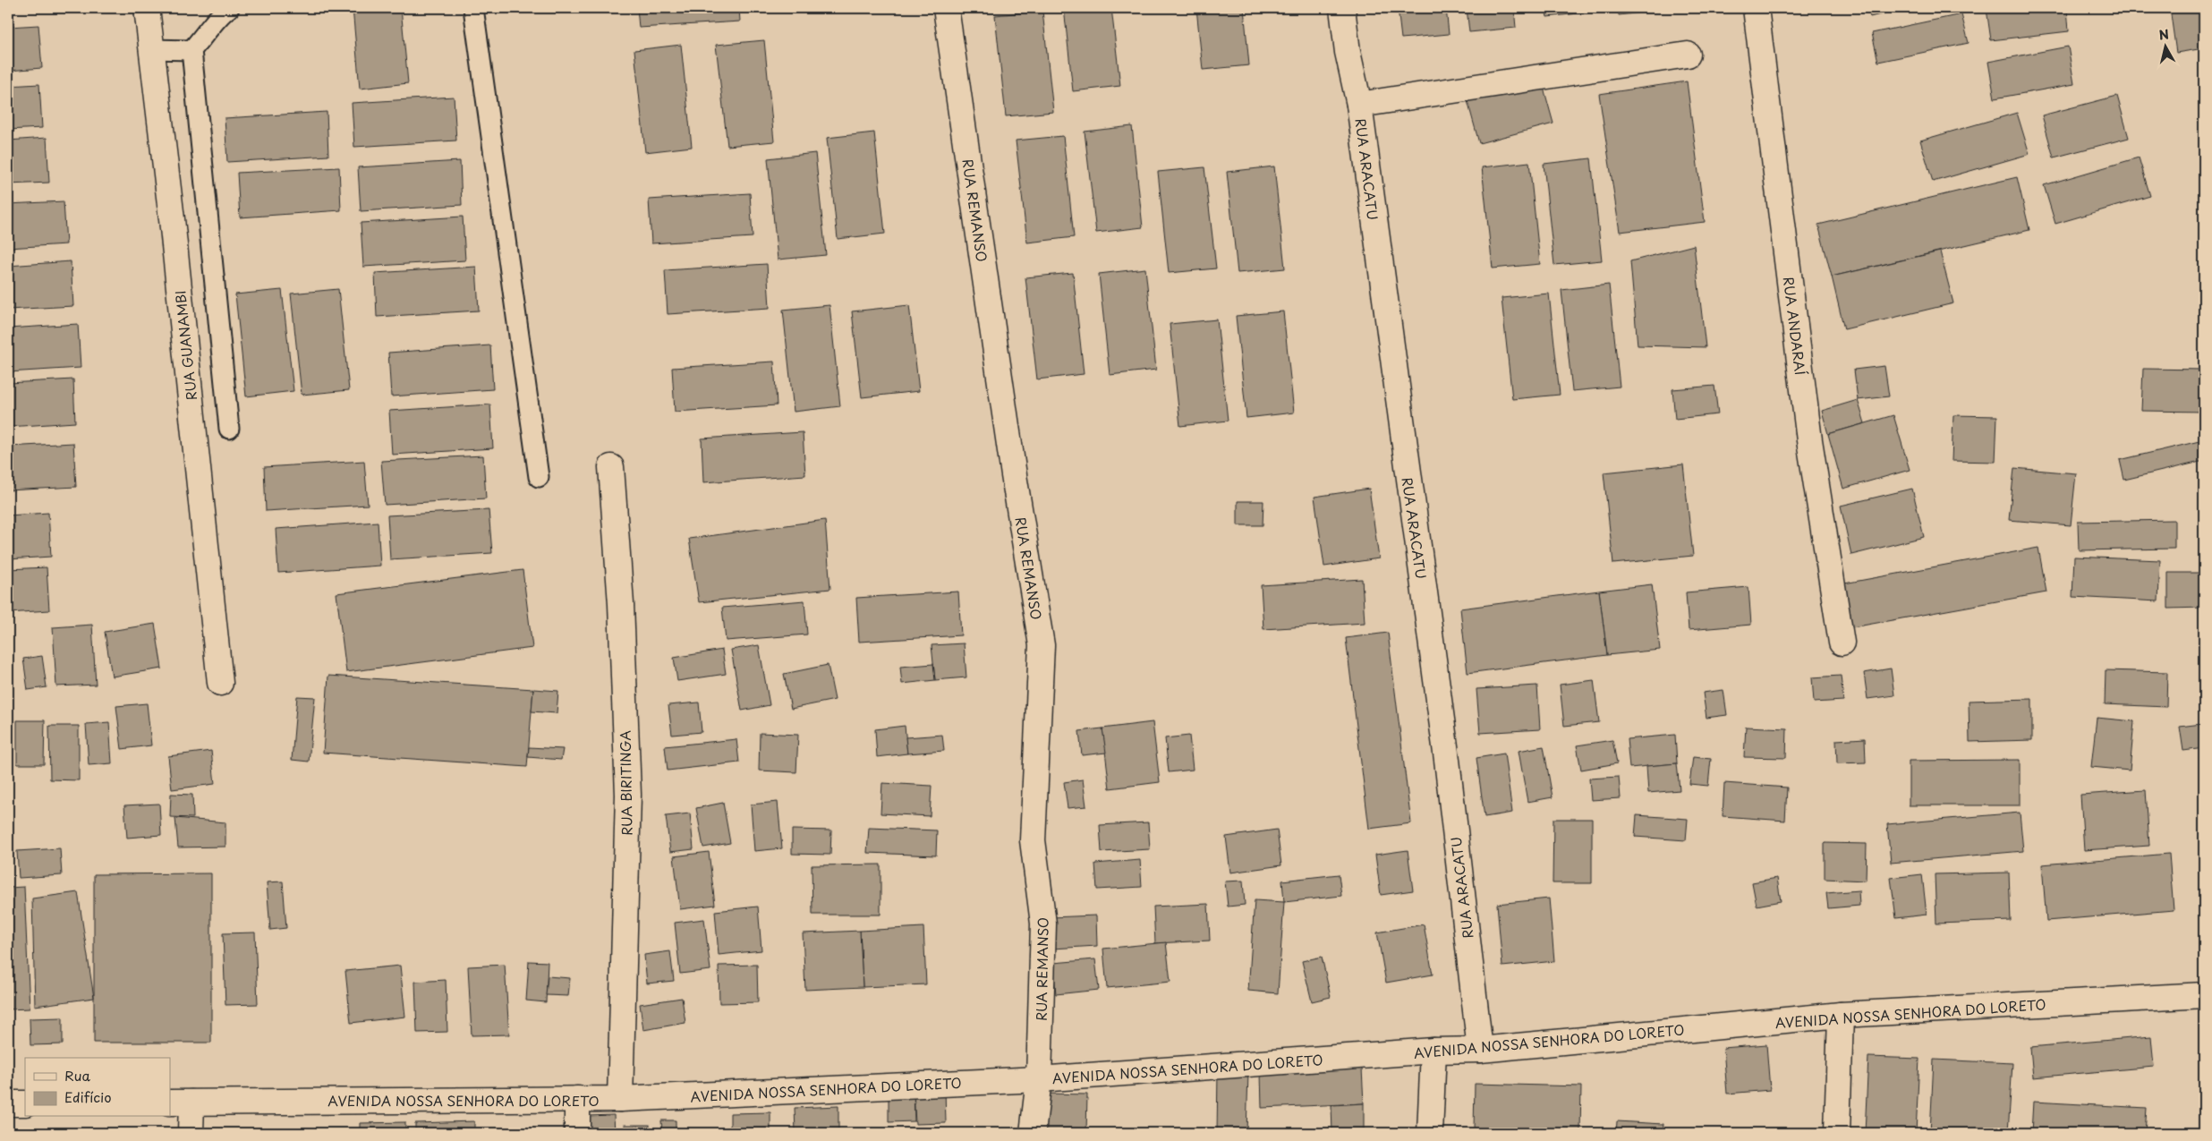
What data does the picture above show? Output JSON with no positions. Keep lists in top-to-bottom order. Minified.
{"streets":{"street":["RUA ARACATU","RUA REMANSO","RUA ANDARAÍ","RUA GUANAMBI","RUA BIRITINGA","AVENIDA NOSSA SENHORA DO LORETO"]},"crossings":[["RUA ARACATU","AVENIDA NOSSA SENHORA DO LORETO"],["RUA REMANSO","AVENIDA NOSSA SENHORA DO LORETO"],["RUA BIRITINGA","AVENIDA NOSSA SENHORA DO LORETO"]],"legend":["Rua","Edifício"],"north":"top"}
